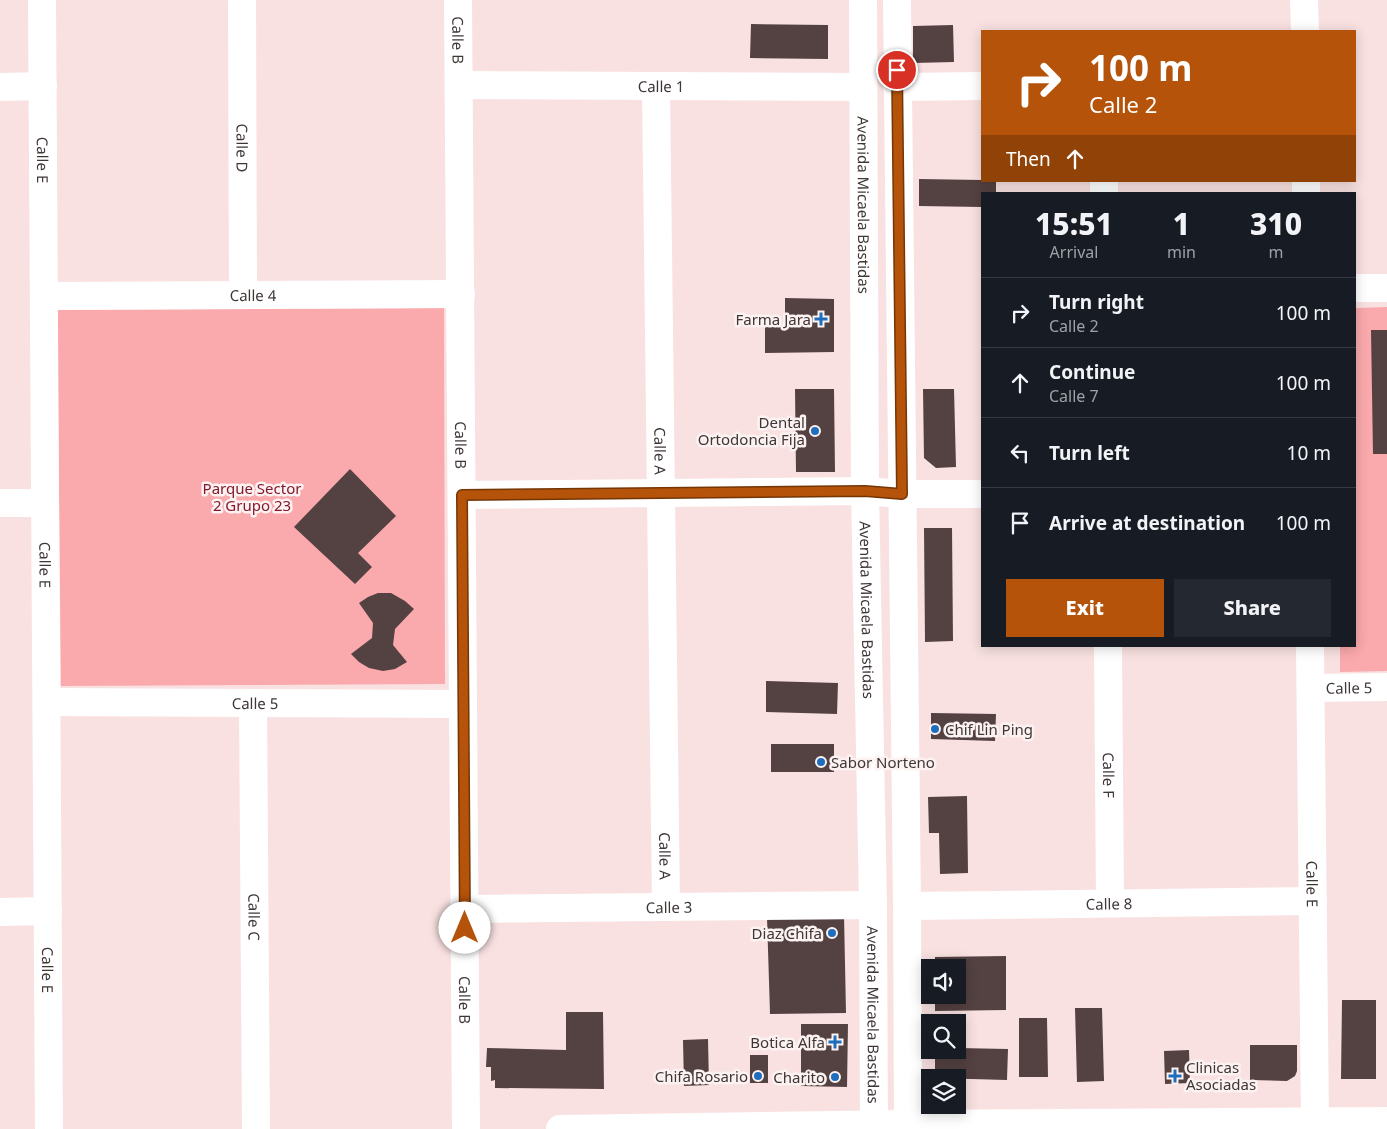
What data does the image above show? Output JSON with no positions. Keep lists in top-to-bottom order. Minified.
{"streets":{"street":["Calle B","Calle 1","Calle D","Calle E","Avenida Micaela Bastidas","Calle 4","Calle A","Calle 5","Calle F","Calle 8","Calle 3","Calle C"]},"crossings":[["Calle B","Calle 1"],["Calle B","Calle 4"],["Calle B","Calle 5"],["Calle B","Calle 3"],["Calle 1","Avenida Micaela Bastidas"],["Calle 1","Calle A"],["Calle D","Calle 4"],["Calle E","Calle 4"],["Calle E","Calle 5"],["Calle E","Calle 8"],["Avenida Micaela Bastidas","Calle 3"],["Calle A","Calle 3"],["Calle 5","Calle C"],["Calle F","Calle 8"]],"parks":["Parque Sector 2 Grupo 23"],"places":{"health":["Farma Jara","Botica Alfa","Clinicas Asociadas"],"other":["Dental Ortodoncia Fija","Chif Lin Ping","Sabor Norteno","Diaz Chifa","Chifa Rosario","Charito"]},"page":{"turn":["100 m","Calle 2"],"then":"Then","eta":["15:51","Arrival","1","min","310","m"],"list":[{"name":"Turn right","note":"Calle 2","value":"100 m"},{"name":"Continue","note":"Calle 7","value":"100 m"},{"name":"Turn left","value":"10 m"},{"name":"Arrive at destination","value":"100 m"}],"buttons":["Exit","Share"]}}
